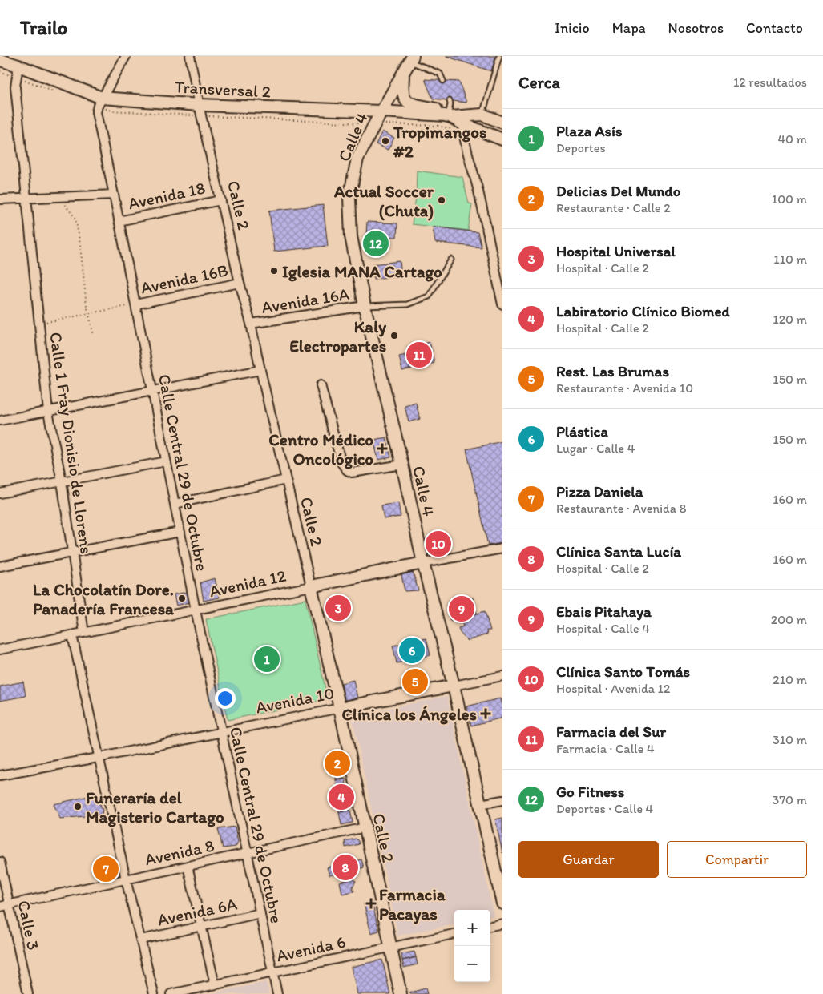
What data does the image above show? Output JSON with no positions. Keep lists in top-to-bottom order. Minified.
{"streets":{"street":["Transversal 2","Calle 4","Avenida 18","Calle 2","Avenida 16B","Avenida 16A","Calle 1 Fray Dionisio de Llorens","Calle Central 29 de Octubre","Avenida 12","Avenida 10","Avenida 8","Avenida 6A","Calle 3","Avenida 6"]},"crossings":[["Transversal 2","Calle 4"],["Transversal 2","Calle 2"],["Transversal 2","Calle 1 Fray Dionisio de Llorens"],["Transversal 2","Calle Central 29 de Octubre"],["Calle 4","Avenida 16A"],["Calle 4","Avenida 12"],["Calle 4","Avenida 10"],["Avenida 18","Calle 2"],["Avenida 18","Calle Central 29 de Octubre"],["Calle 2","Avenida 16B"],["Calle 2","Avenida 16A"],["Calle 2","Avenida 12"],["Calle 2","Avenida 10"],["Calle 2","Avenida 8"],["Calle 2","Avenida 6"],["Avenida 16B","Calle Central 29 de Octubre"],["Calle 1 Fray Dionisio de Llorens","Avenida 12"],["Calle Central 29 de Octubre","Avenida 12"],["Calle Central 29 de Octubre","Avenida 10"],["Calle Central 29 de Octubre","Avenida 8"],["Calle Central 29 de Octubre","Avenida 6A"],["Calle Central 29 de Octubre","Avenida 6"],["Avenida 8","Calle 3"]],"places":{"other":["Tropimangos #2","Actual Soccer (Chuta)","Iglesia MANA Cartago","Kaly Electropartes","La Chocolatín Dore. Panadería Francesa","Funeraría del Magisterio Cartago"],"health":["Centro Médico Oncológico","Clínica los Ángeles","Farmacia Pacayas"]},"page":{"header":"Trailo","nav":["Inicio","Mapa","Nosotros","Contacto"],"heading":["Cerca","12 resultados"],"list":[{"mark":"1","name":"Plaza Asís","note":"Deportes","value":"40 m"},{"mark":"2","name":"Delicias Del Mundo","note":"Restaurante · Calle 2","value":"100 m"},{"mark":"3","name":"Hospital Universal","note":"Hospital · Calle 2","value":"110 m"},{"mark":"4","name":"Labiratorio Clínico Biomed","note":"Hospital · Calle 2","value":"120 m"},{"mark":"5","name":"Rest. Las Brumas","note":"Restaurante · Avenida 10","value":"150 m"},{"mark":"6","name":"Plástica","note":"Lugar · Calle 4","value":"150 m"},{"mark":"7","name":"Pizza Daniela","note":"Restaurante · Avenida 8","value":"160 m"},{"mark":"8","name":"Clínica Santa Lucía","note":"Hospital · Calle 2","value":"160 m"},{"mark":"9","name":"Ebais Pitahaya","note":"Hospital · Calle 4","value":"200 m"},{"mark":"10","name":"Clínica Santo Tomás","note":"Hospital · Avenida 12","value":"210 m"},{"mark":"11","name":"Farmacia del Sur","note":"Farmacia · Calle 4","value":"310 m"},{"mark":"12","name":"Go Fitness","note":"Deportes · Calle 4","value":"370 m"}],"pins":["12","11","10","3","9","6","1","5","2","4","8","7"],"buttons":["Guardar","Compartir"],"map_buttons":["+","−"]}}
